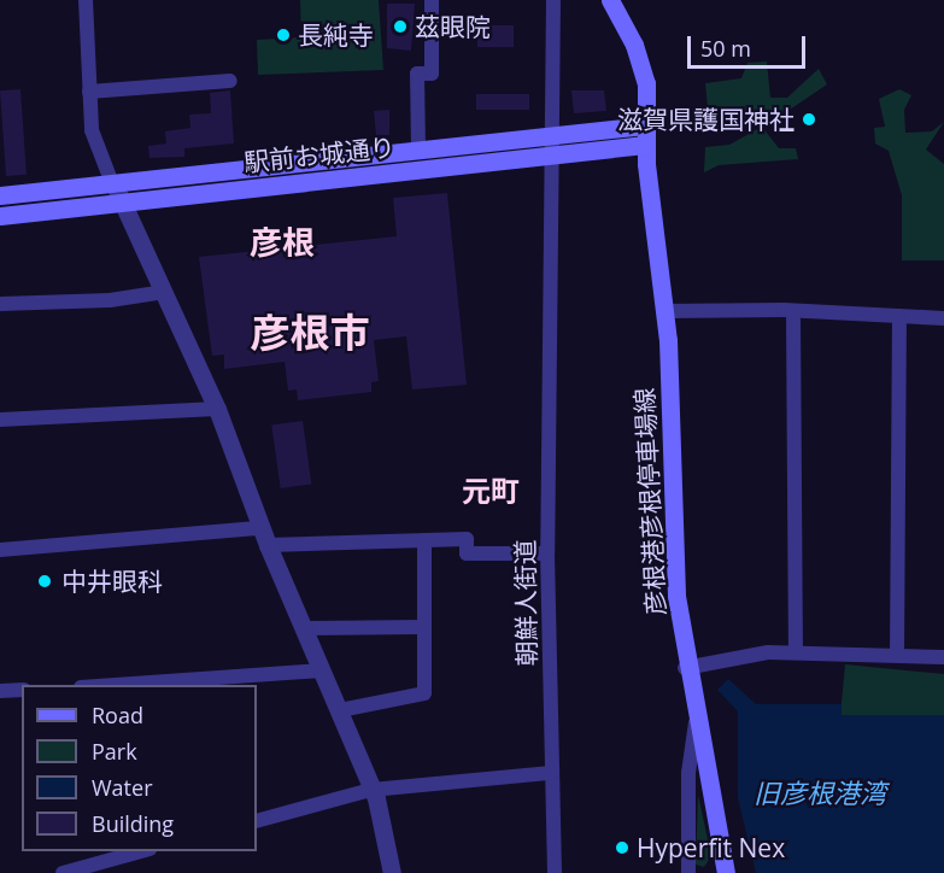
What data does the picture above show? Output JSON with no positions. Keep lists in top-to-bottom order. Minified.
{"streets":{"main road":["駅前お城通り","彦根港彦根停車場線"],"street":["朝鮮人街道"]},"crossings":[["駅前お城通り","彦根港彦根停車場線"],["駅前お城通り","朝鮮人街道"]],"districts":["彦根","彦根市","元町"],"water":["旧彦根港湾"],"places":["茲眼院","長純寺","滋賀県護国神社","中井眼科","Hyperfit Nex"],"legend":["Road","Park","Water","Building"],"scale_bar":"50 m"}
